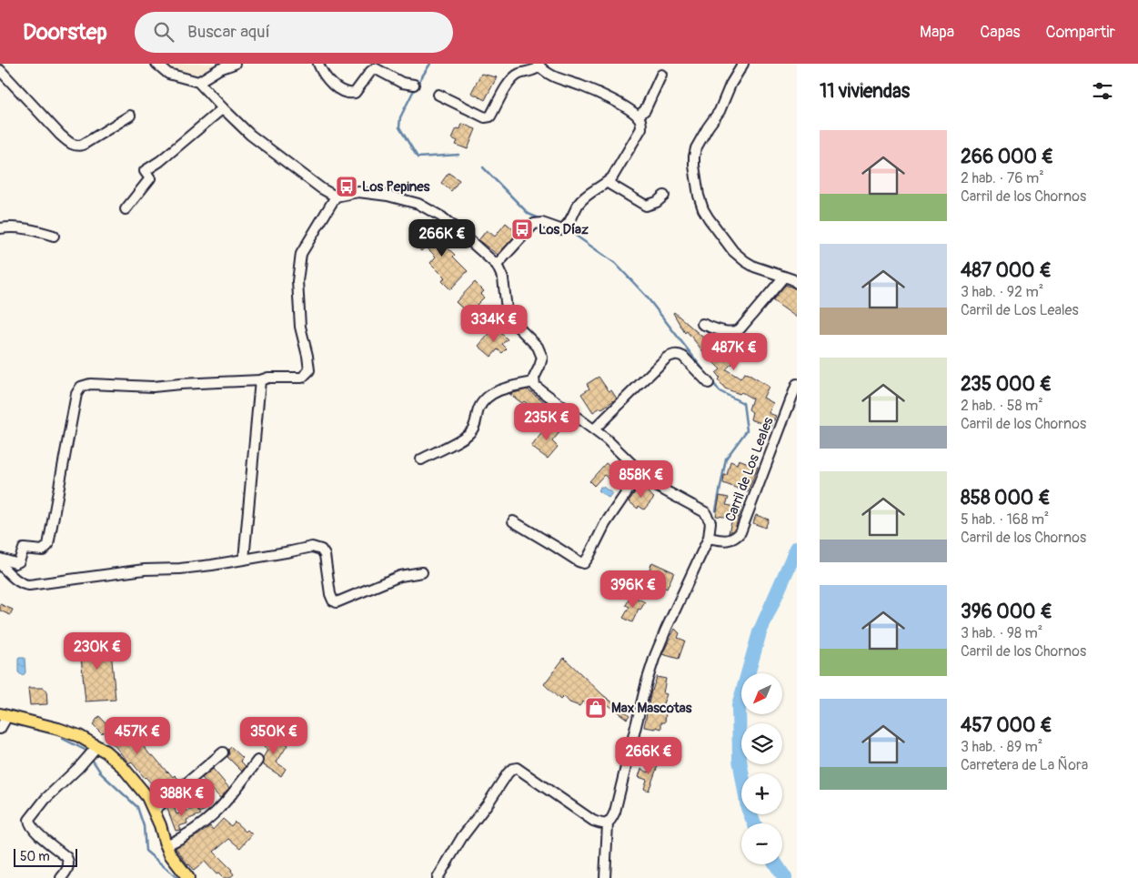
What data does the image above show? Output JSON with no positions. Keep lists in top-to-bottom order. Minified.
{"streets":{"street":["Carril de Los Leales"]},"places":{"bus stop":["Los Pepines","Los Díaz"],"shop":["Max Mascotas"]},"scale_bar":"50 m","north":"bottom left","page":{"header":"Doorstep","search":"Buscar aquí","nav":["Mapa","Capas","Compartir"],"heading":"11 viviendas","list":[{"name":"266 000 €","note":"2 hab. · 76 m² · Carril de los Chornos"},{"name":"487 000 €","note":"3 hab. · 92 m² · Carril de Los Leales"},{"name":"235 000 €","note":"2 hab. · 58 m² · Carril de los Chornos"},{"name":"858 000 €","note":"5 hab. · 168 m² · Carril de los Chornos"},{"name":"396 000 €","note":"3 hab. · 98 m² · Carril de los Chornos"},{"name":"457 000 €","note":"3 hab. · 89 m² · Carretera de La Ñora"}],"price":["266K €","334K €","487K €","235K €","858K €","396K €","230K €","457K €","350K €","266K €","388K €"],"map_buttons":["+","−"],"scale":"50 m"}}
